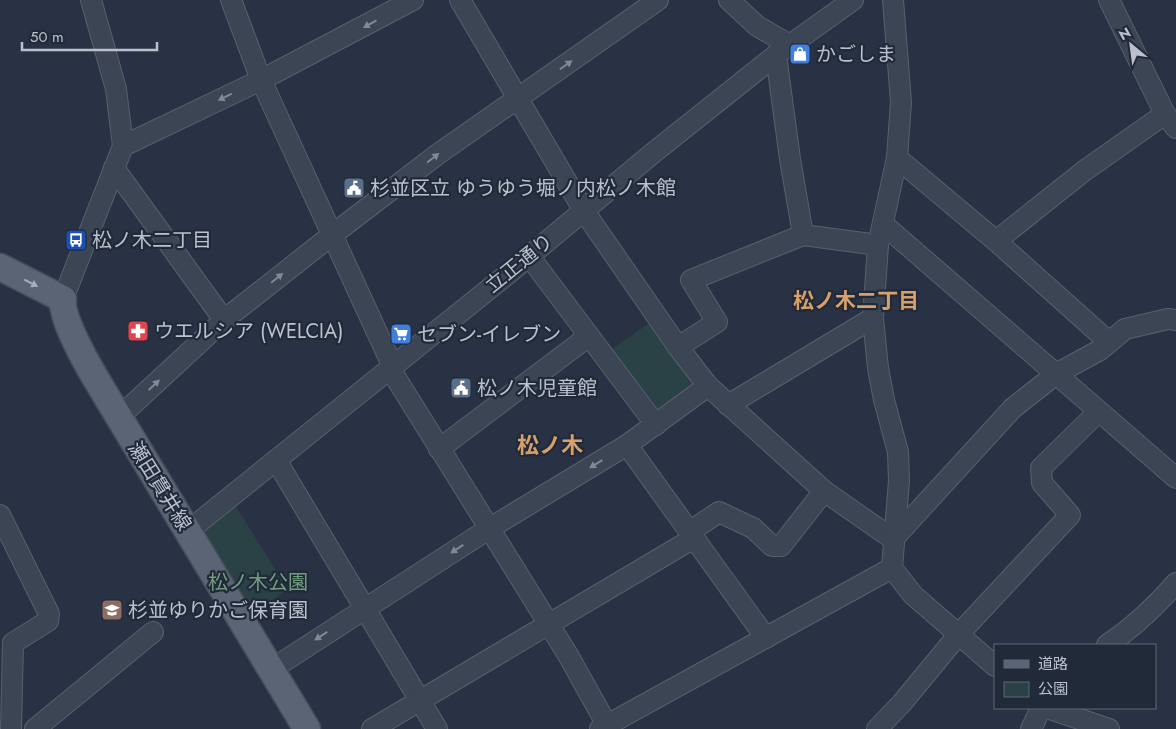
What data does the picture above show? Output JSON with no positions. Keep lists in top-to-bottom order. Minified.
{"streets":{"main road":["瀬田貫井線"],"street":["立正通り"]},"crossings":[["立正通り","瀬田貫井線"]],"districts":["松ノ木二丁目","松ノ木"],"parks":["松ノ木公園"],"places":{"shop":["かごしま"],"public building":["杉並区立 ゆうゆう堀ノ内松ノ木館","松ノ木児童館"],"bus stop":["松ノ木二丁目"],"pharmacy":["ウエルシア (WELCIA)"],"supermarket":["セブン-イレブン"],"school or university":["杉並ゆりかご保育園"]},"legend":["道路","公園"],"scale_bar":"50 m","north":"top left"}
